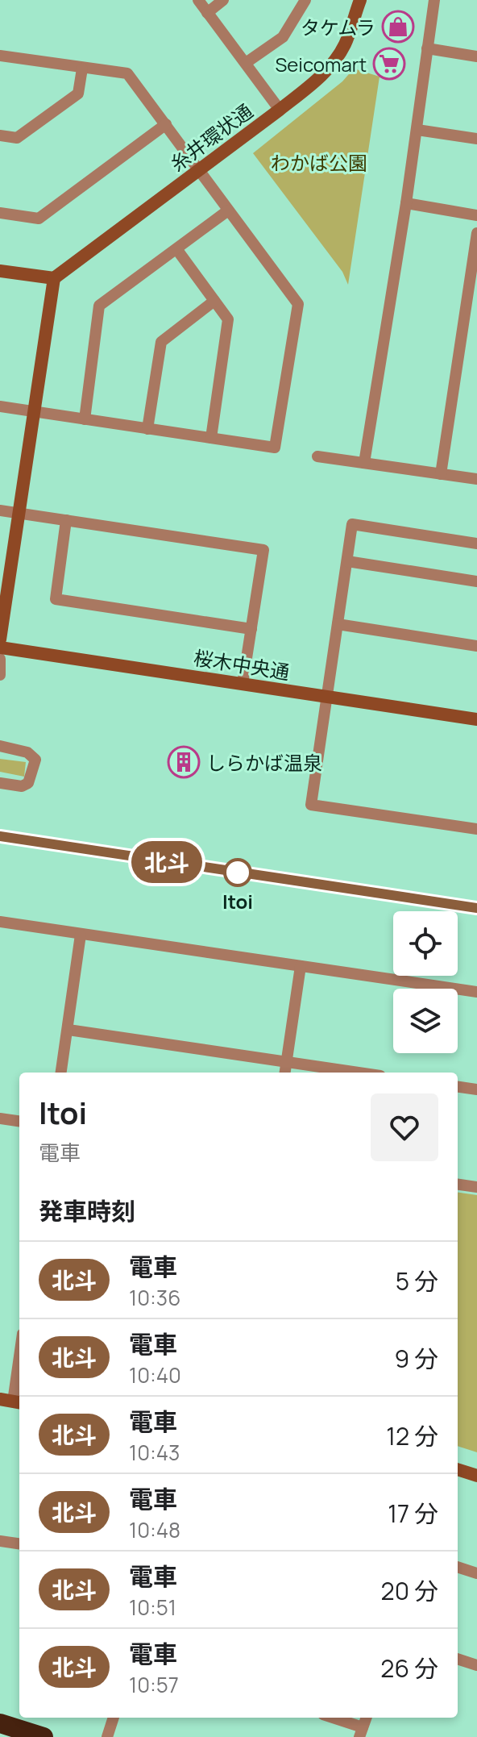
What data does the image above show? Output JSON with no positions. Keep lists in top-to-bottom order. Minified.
{"streets":{"street":["糸井環状通","桜木中央通"]},"parks":["わかば公園"],"places":{"shop":["タケムラ"],"supermarket":["Seicomart"],"building":["しらかば温泉"],"other":["Itoi"]},"page":{"on_map":"北斗","heading":[["Itoi","電車"],"発車時刻"],"list":[{"mark":"北斗","name":"電車","note":"10:36","value":"5 分"},{"mark":"北斗","name":"電車","note":"10:40","value":"9 分"},{"mark":"北斗","name":"電車","note":"10:43","value":"12 分"},{"mark":"北斗","name":"電車","note":"10:48","value":"17 分"},{"mark":"北斗","name":"電車","note":"10:51","value":"20 分"},{"mark":"北斗","name":"電車","note":"10:57","value":"26 分"}]}}
